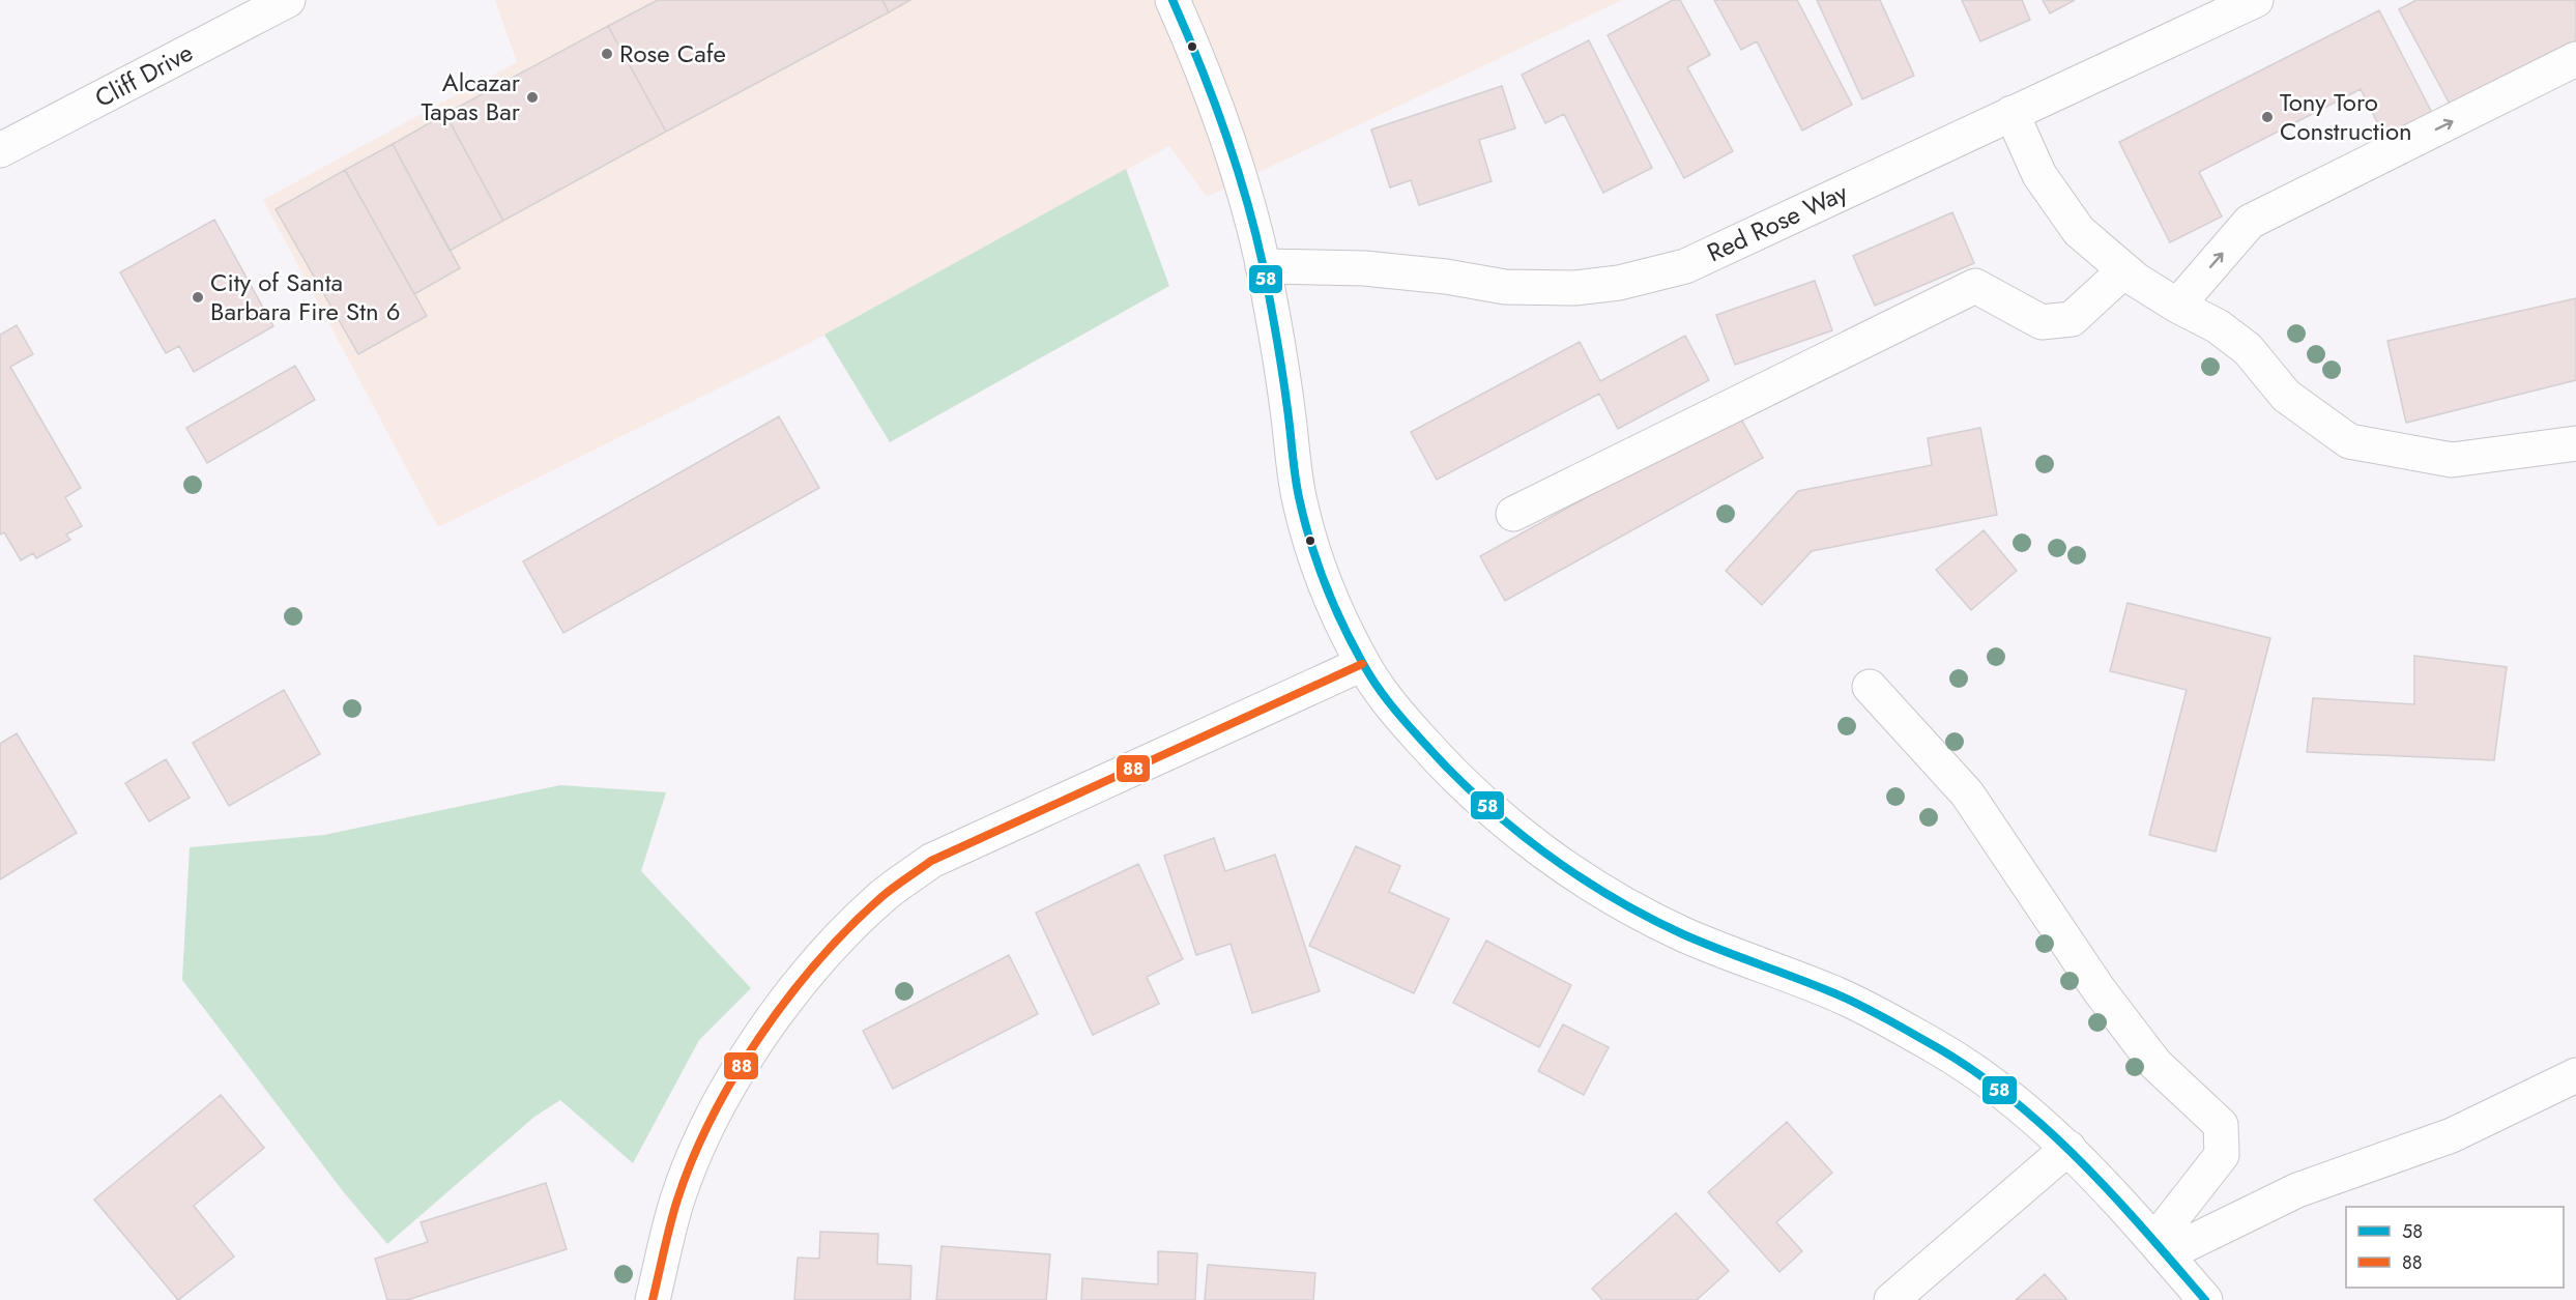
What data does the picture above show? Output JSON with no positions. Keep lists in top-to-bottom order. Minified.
{"streets":{"street":["Cliff Drive","Red Rose Way"]},"places":["Rose Cafe","Alcazar Tapas Bar","Tony Toro Construction","City of Santa Barbara Fire Stn 6"],"lines":["transit line 58","transit line 88"],"legend":["58","88"]}
